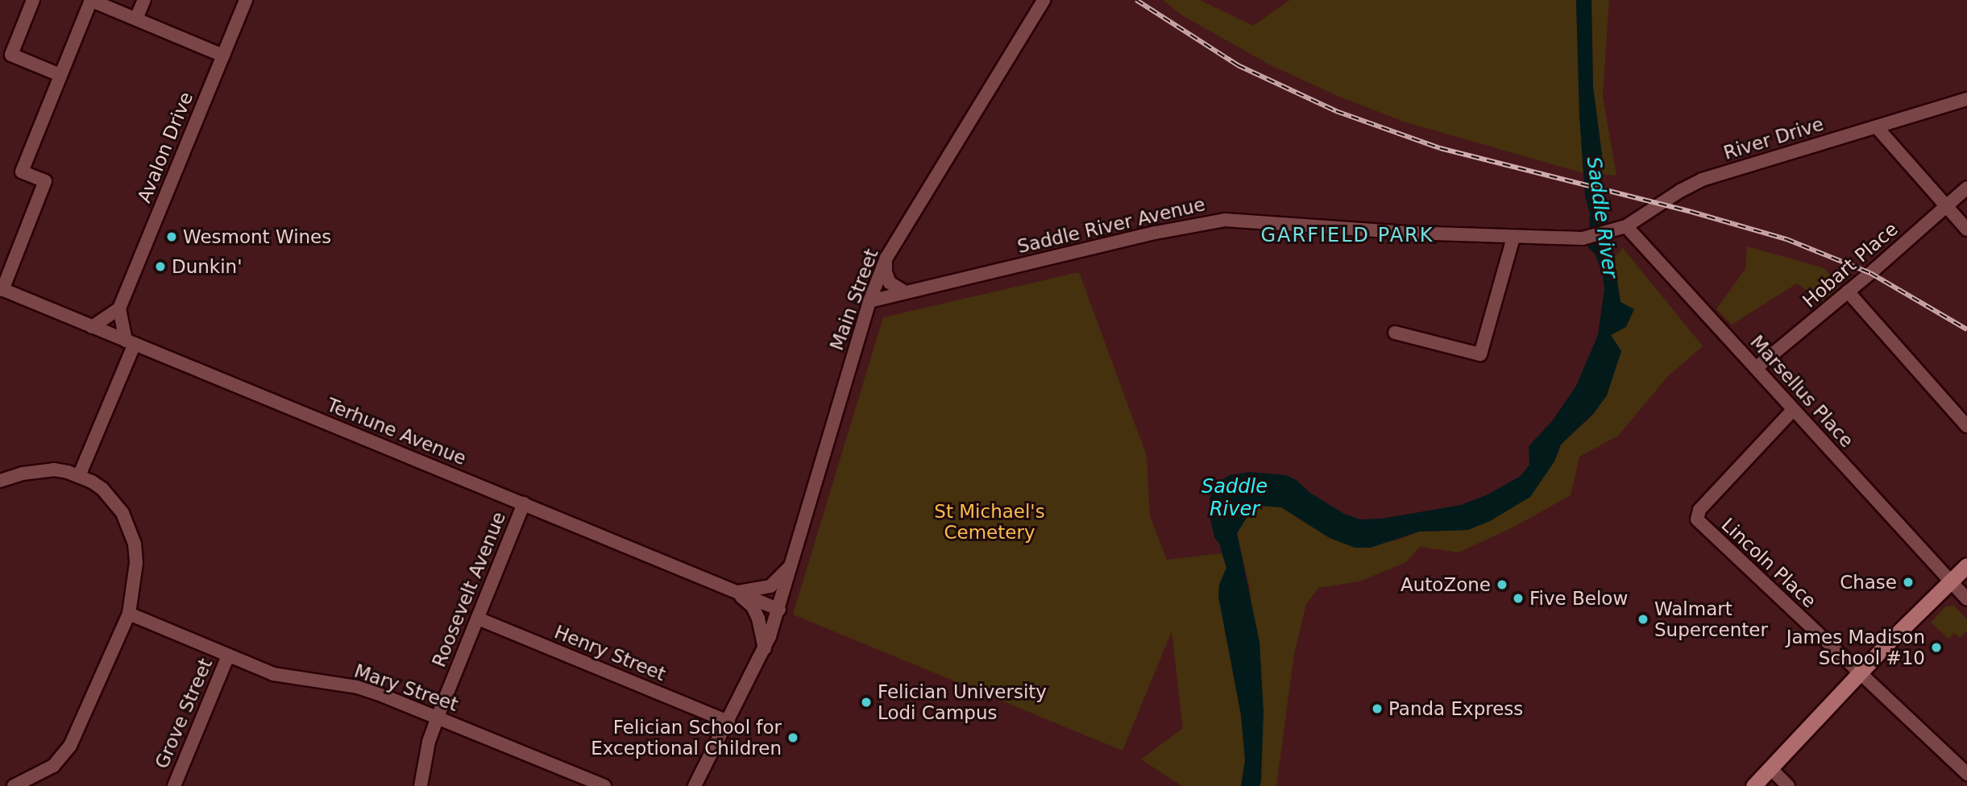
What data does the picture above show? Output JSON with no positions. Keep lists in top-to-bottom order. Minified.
{"streets":{"street":["River Drive","Avalon Drive","Saddle River Avenue","Hobart Place","Main Street","Marsellus Place","Terhune Avenue","Lincoln Place","Roosevelt Avenue","Henry Street","Mary Street","Grove Street"]},"crossings":[["River Drive","Saddle River Avenue"],["River Drive","Marsellus Place"],["Saddle River Avenue","Main Street"],["Hobart Place","Marsellus Place"],["Main Street","Terhune Avenue"],["Main Street","Henry Street"],["Marsellus Place","Lincoln Place"],["Terhune Avenue","Roosevelt Avenue"],["Roosevelt Avenue","Henry Street"],["Roosevelt Avenue","Mary Street"],["Mary Street","Grove Street"]],"districts":["GARFIELD PARK"],"water":["Saddle River"],"parks":["St Michael's Cemetery"],"places":["Wesmont Wines","Dunkin'","Chase","AutoZone","Five Below","Walmart Supercenter","James Madison School #10","Felician University Lodi Campus","Panda Express","Felician School for Exceptional Children"]}
